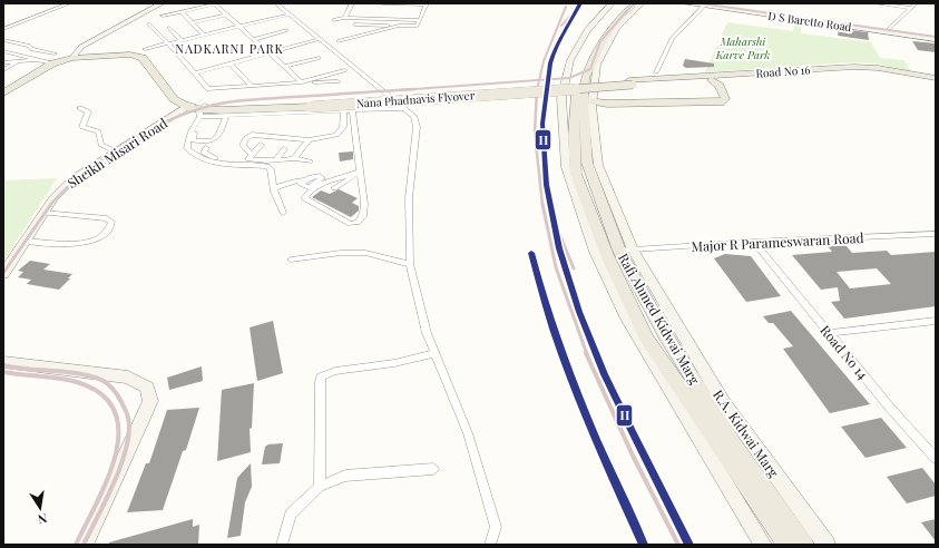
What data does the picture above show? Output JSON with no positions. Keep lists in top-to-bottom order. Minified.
{"streets":{"main road":["Road No 16","Nana Phadnavis Flyover","Rafi Ahmed Kidwai Marg"],"street":["D S Baretto Road","Sheikh Misari Road","Major R Parameswaran Road","Road No 14","R.A. Kidwai Marg"]},"crossings":[["Road No 16","Nana Phadnavis Flyover"],["Nana Phadnavis Flyover","Sheikh Misari Road"],["Major R Parameswaran Road","Rafi Ahmed Kidwai Marg"],["Major R Parameswaran Road","Road No 14"],["Major R Parameswaran Road","R.A. Kidwai Marg"],["Rafi Ahmed Kidwai Marg","R.A. Kidwai Marg"]],"districts":["NADKARNI PARK"],"parks":["Maharshi Karve Park"],"lines":["transit line H"],"north":"bottom"}
